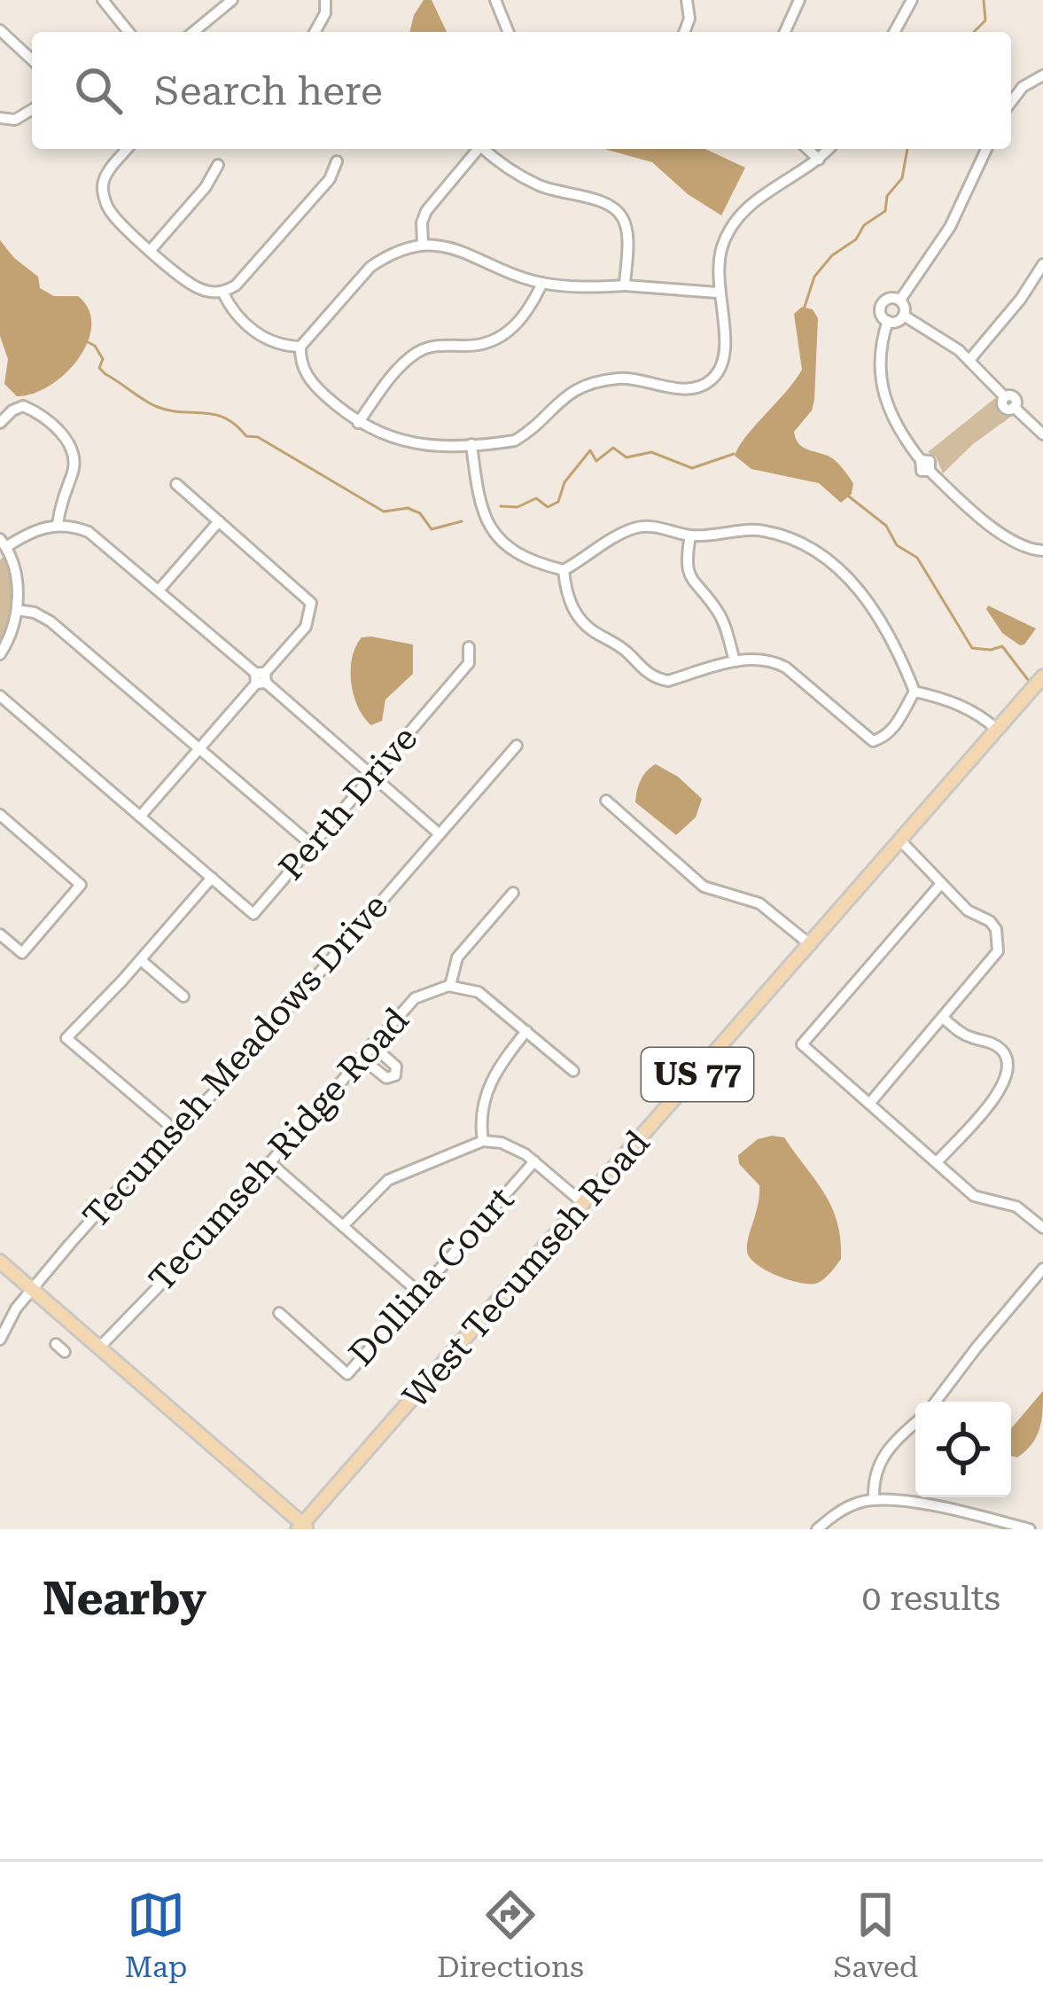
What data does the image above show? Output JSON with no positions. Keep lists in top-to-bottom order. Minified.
{"streets":{"main road":["US 77","West Tecumseh Road"],"street":["Perth Drive","Tecumseh Meadows Drive","Tecumseh Ridge Road","Dollina Court"]},"page":{"search":"Search here","heading":["Nearby","0 results"],"nav":["Map","Directions","Saved"]}}
